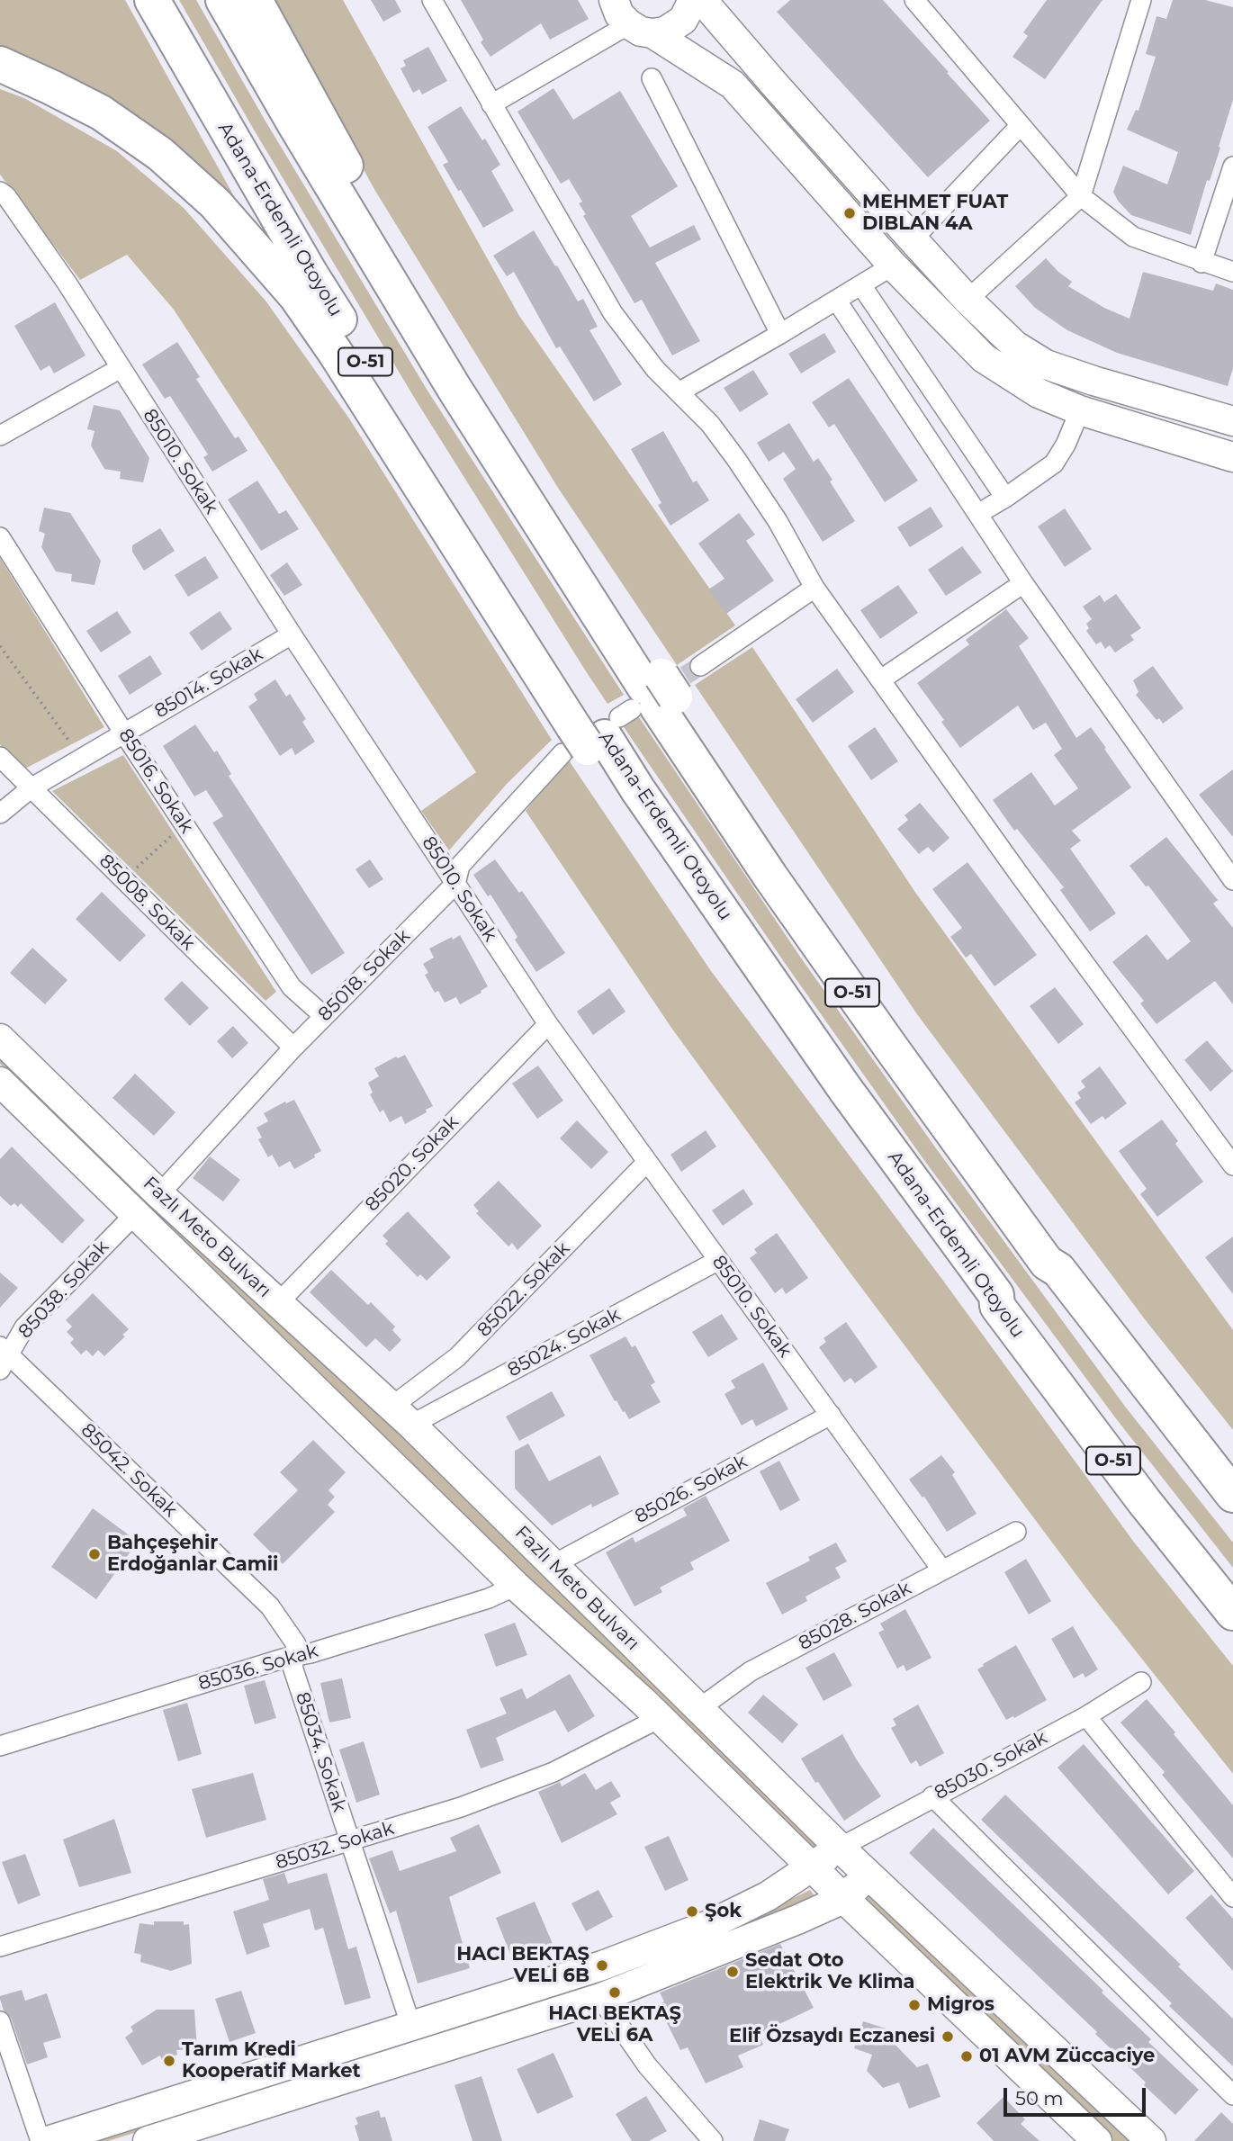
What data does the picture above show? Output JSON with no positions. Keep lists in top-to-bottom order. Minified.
{"streets":{"highway":["Adana-Erdemli Otoyolu","O-51"],"main road":["Fazlı Meto Bulvarı"],"street":["85010. Sokak","85014. Sokak","85016. Sokak","85008. Sokak","85018. Sokak","85020. Sokak","85038. Sokak","85022. Sokak","85024. Sokak","85042. Sokak","85026. Sokak","85028. Sokak","85036. Sokak","85034. Sokak","85030. Sokak","85032. Sokak"]},"crossings":[["Adana-Erdemli Otoyolu","85018. Sokak"],["85010. Sokak","85014. Sokak"],["85010. Sokak","85018. Sokak"],["85010. Sokak","85020. Sokak"],["85010. Sokak","85022. Sokak"],["85010. Sokak","85024. Sokak"],["85010. Sokak","85026. Sokak"],["85010. Sokak","85028. Sokak"],["85014. Sokak","85016. Sokak"],["85014. Sokak","85008. Sokak"],["85016. Sokak","85018. Sokak"],["85008. Sokak","85018. Sokak"],["85018. Sokak","Fazlı Meto Bulvarı"],["85020. Sokak","Fazlı Meto Bulvarı"],["Fazlı Meto Bulvarı","85038. Sokak"],["Fazlı Meto Bulvarı","85022. Sokak"],["Fazlı Meto Bulvarı","85024. Sokak"],["Fazlı Meto Bulvarı","85026. Sokak"],["Fazlı Meto Bulvarı","85028. Sokak"],["Fazlı Meto Bulvarı","85036. Sokak"],["Fazlı Meto Bulvarı","85030. Sokak"],["Fazlı Meto Bulvarı","85032. Sokak"],["85038. Sokak","85042. Sokak"],["85022. Sokak","85024. Sokak"],["85042. Sokak","85036. Sokak"],["85042. Sokak","85034. Sokak"],["85036. Sokak","85034. Sokak"],["85034. Sokak","85032. Sokak"]],"places":["MEHMET FUAT DIBLAN 4A","Bahçeşehir Erdoğanlar Camii","Şok","HACI BEKTAŞ VELİ 6B","Sedat Oto Elektrik Ve Klima","HACI BEKTAŞ VELİ 6A","Migros","Elif Özsaydı Eczanesi","01 AVM Züccaciye","Tarım Kredi Kooperatif Market"],"scale_bar":"50 m"}
